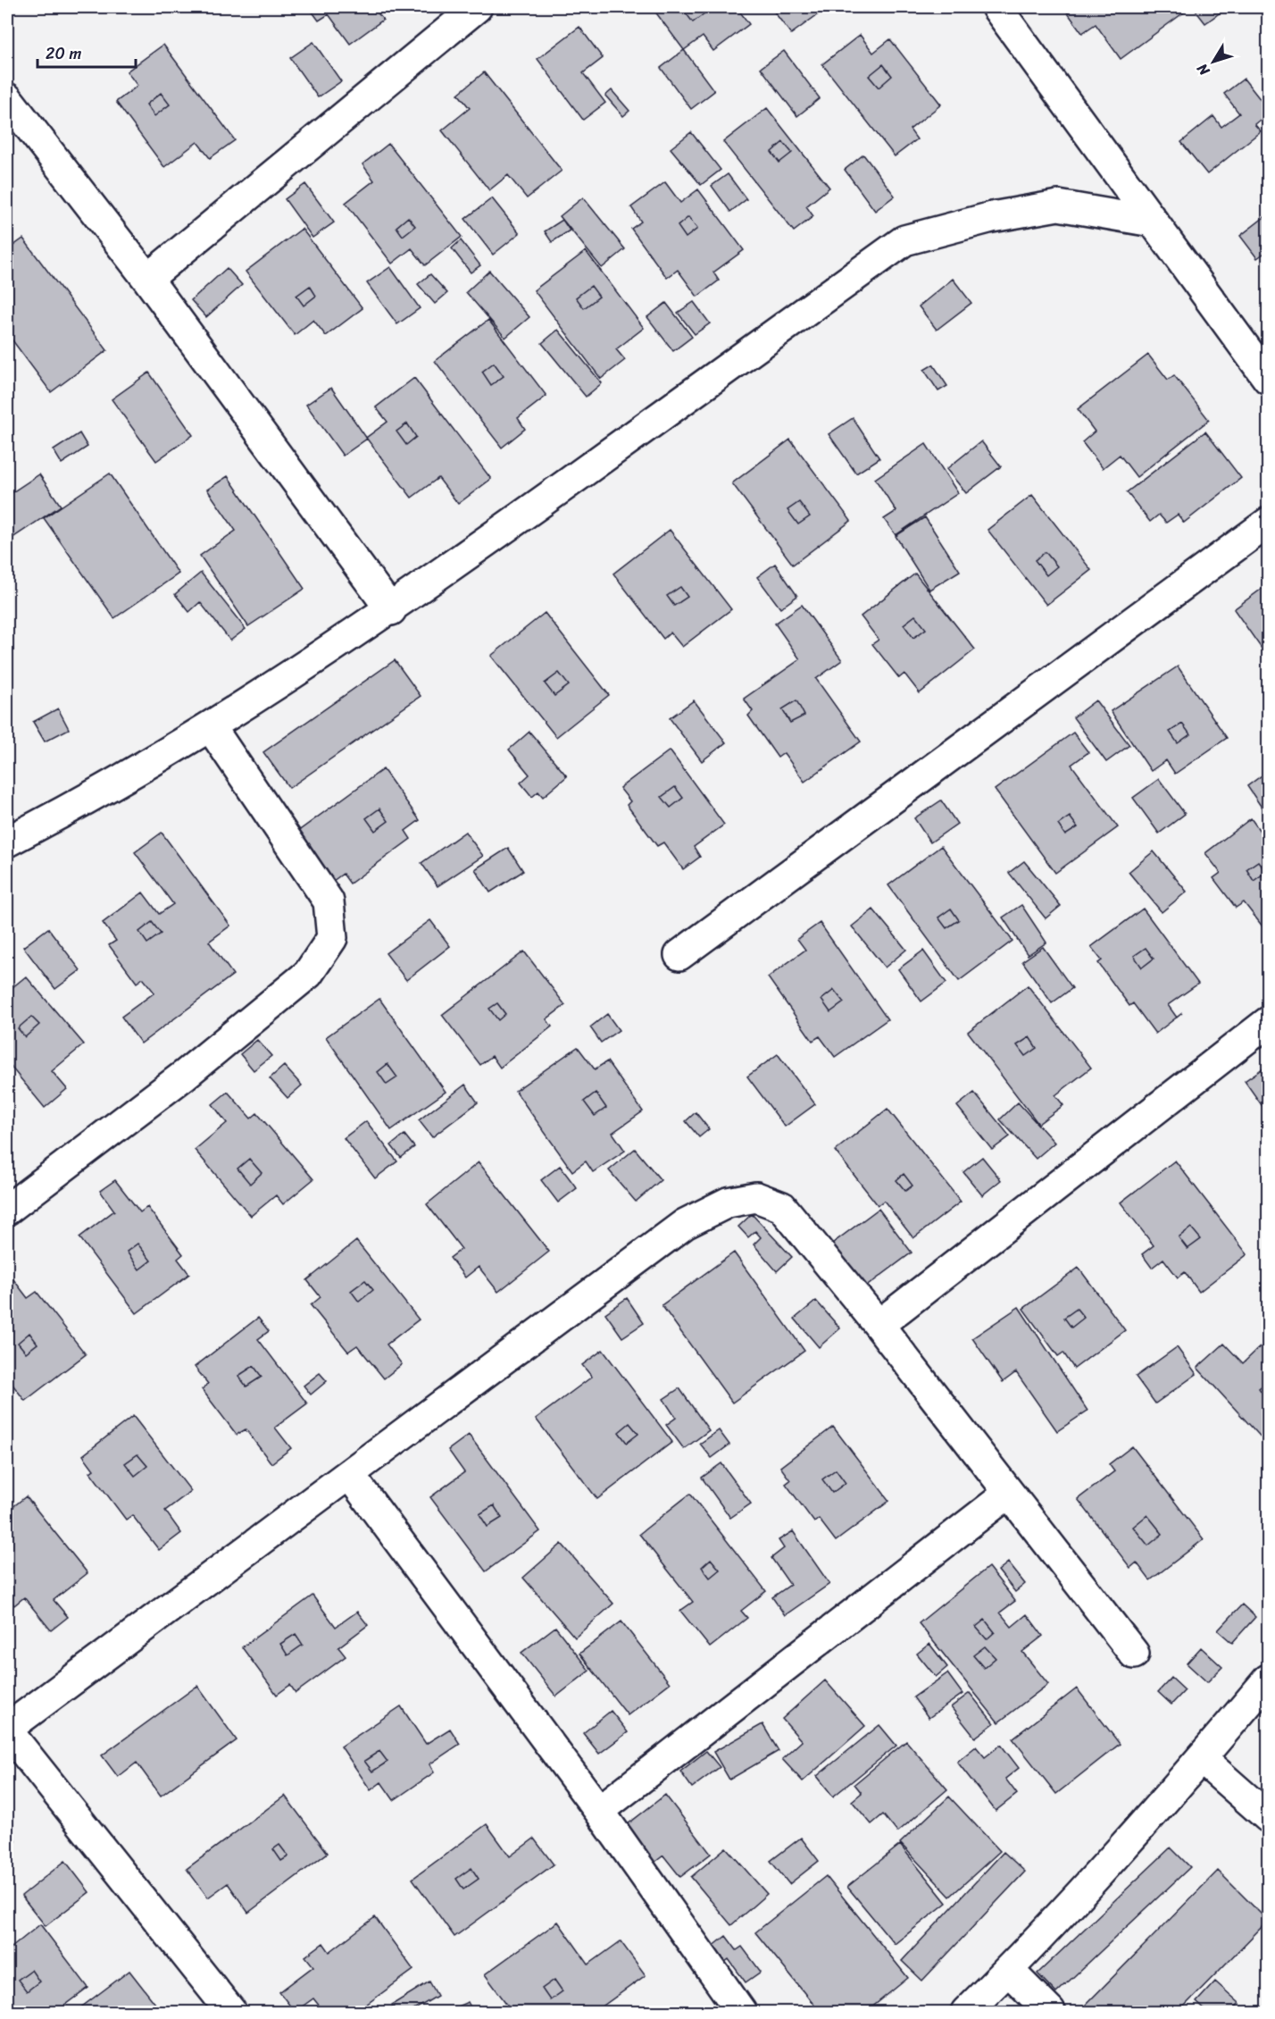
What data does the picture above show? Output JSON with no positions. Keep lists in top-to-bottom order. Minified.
{"scale_bar":"20 m","north":"bottom left"}
